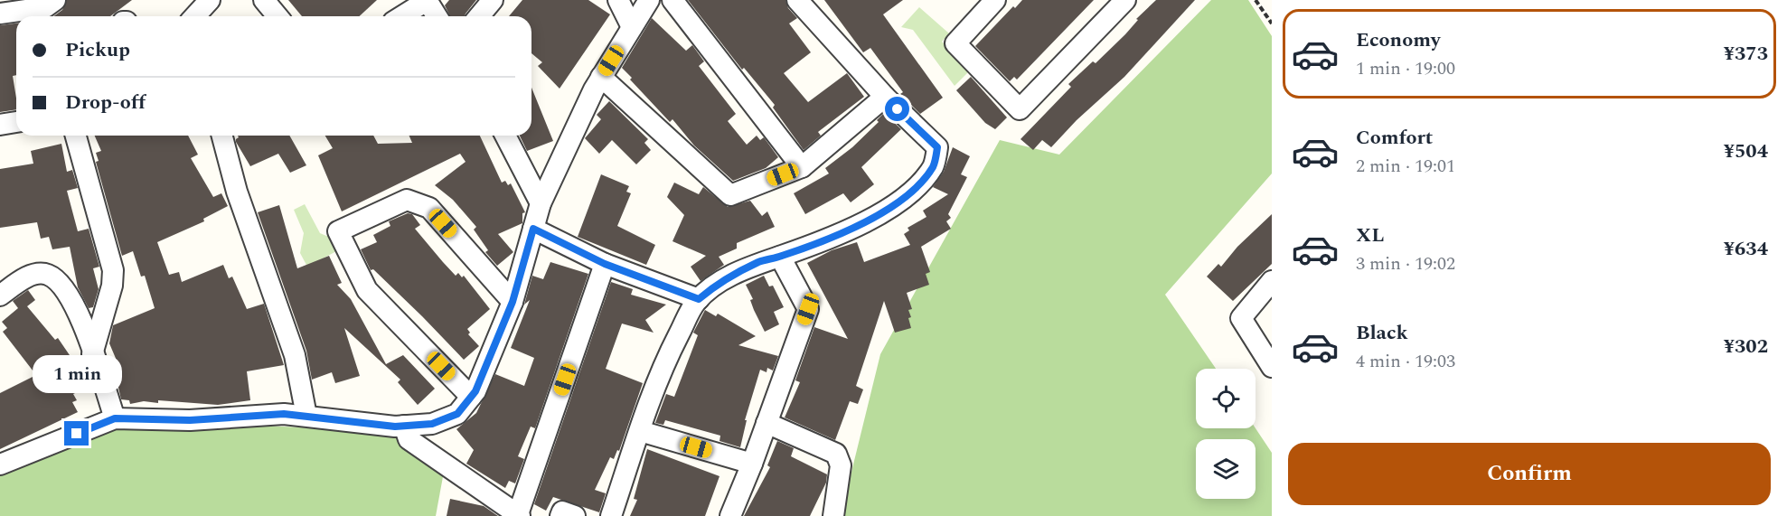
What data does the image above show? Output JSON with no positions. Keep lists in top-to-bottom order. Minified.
{"page":{"list":[{"name":"Economy","note":"1 min · 19:00","value":"¥373"},{"name":"Comfort","note":"2 min · 19:01","value":"¥504"},{"name":"XL","note":"3 min · 19:02","value":"¥634"},{"name":"Black","note":"4 min · 19:03","value":"¥302"}],"banner":["Pickup","Drop-off"],"bubble":"1 min","buttons":"Confirm"}}
